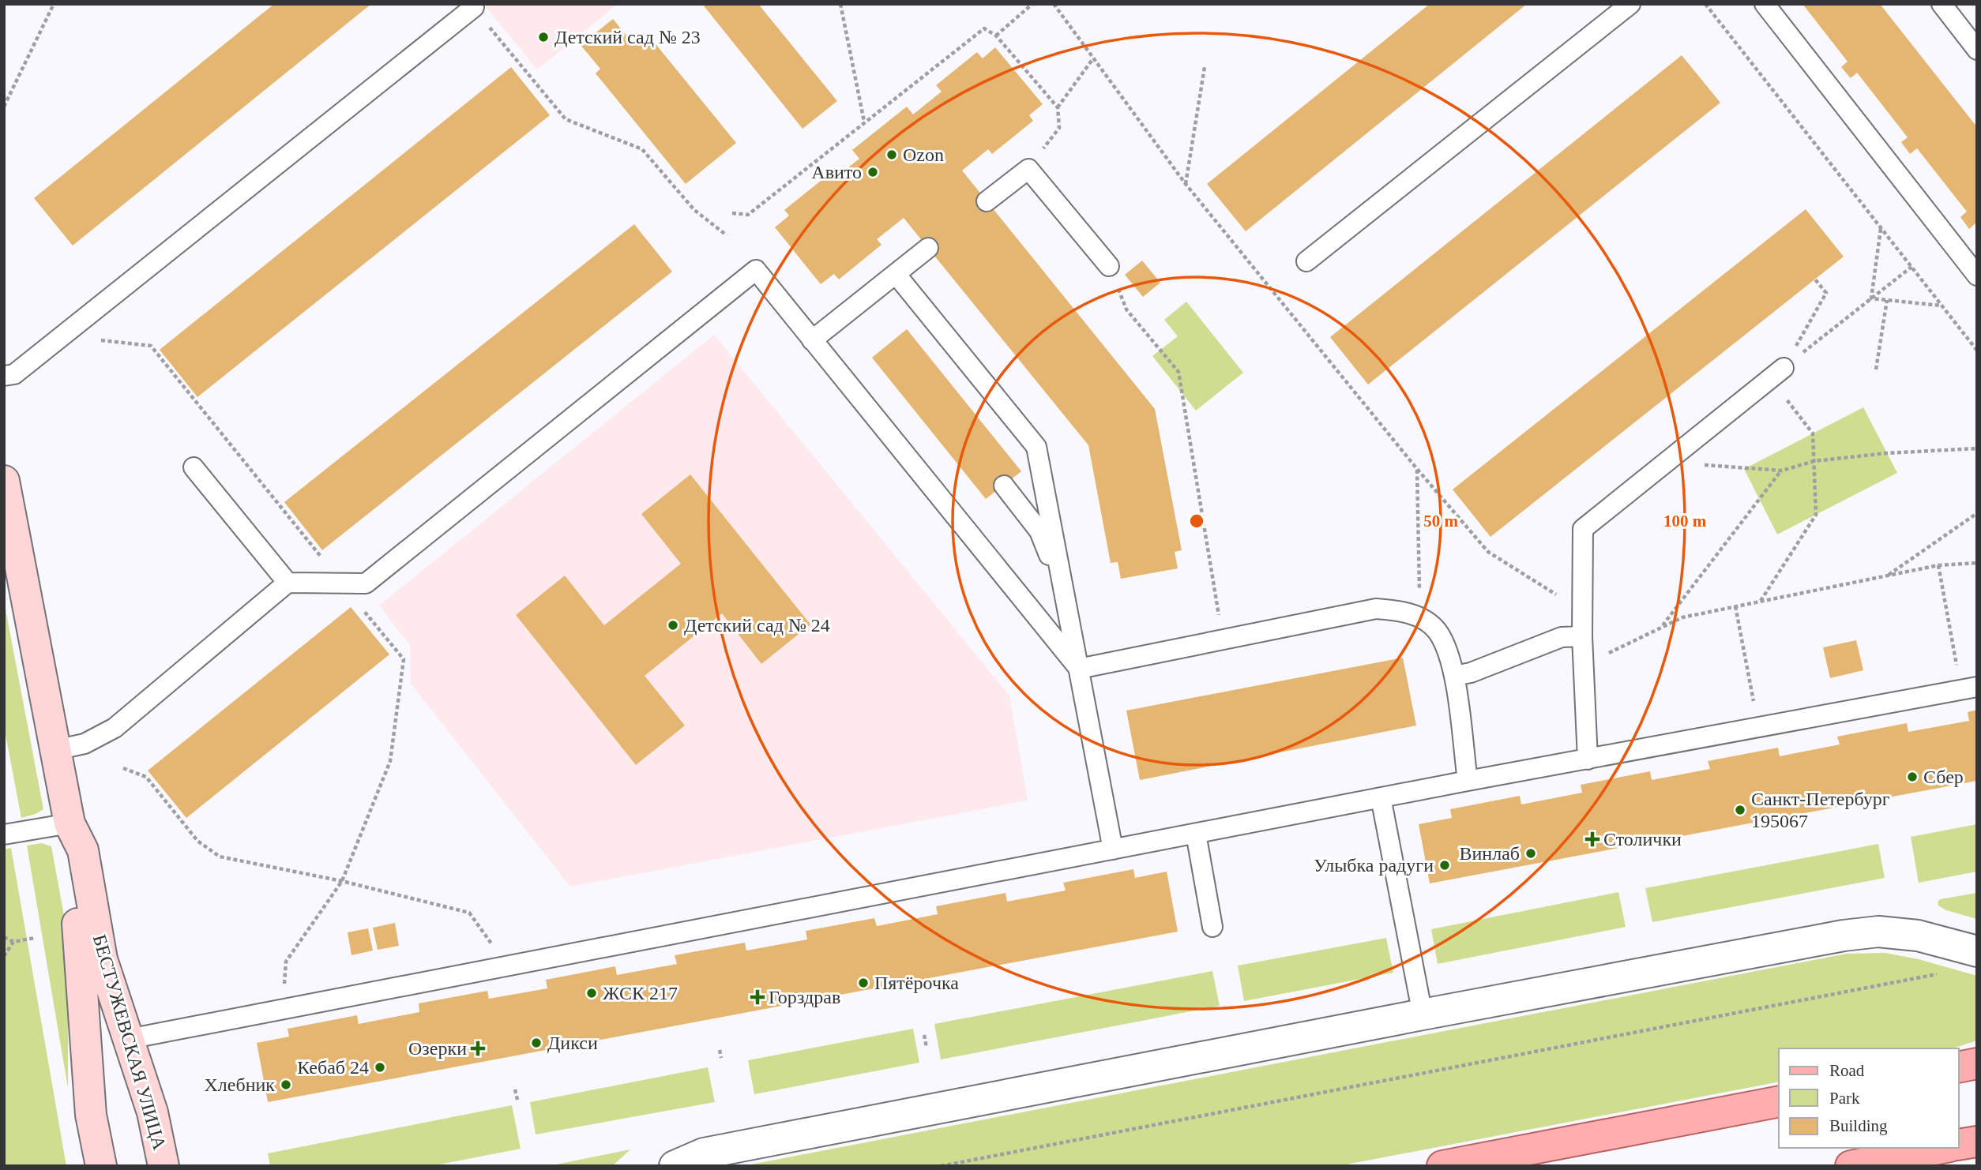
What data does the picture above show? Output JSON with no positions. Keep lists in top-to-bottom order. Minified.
{"streets":{"street":["БЕСТУЖЕВСКАЯ УЛИЦА"]},"places":{"other":["Детский сад № 23","Ozon","Авито","Детский сад № 24","Сбер","Санкт-Петербург 195067","Винлаб","Улыбка радуги","Пятёрочка","ЖСК 217","Дикси","Кебаб 24","Хлебник"],"health":["Столички","Горздрав","Озерки"]},"legend":["Road","Park","Building"],"rings":["50 m","100 m"]}
